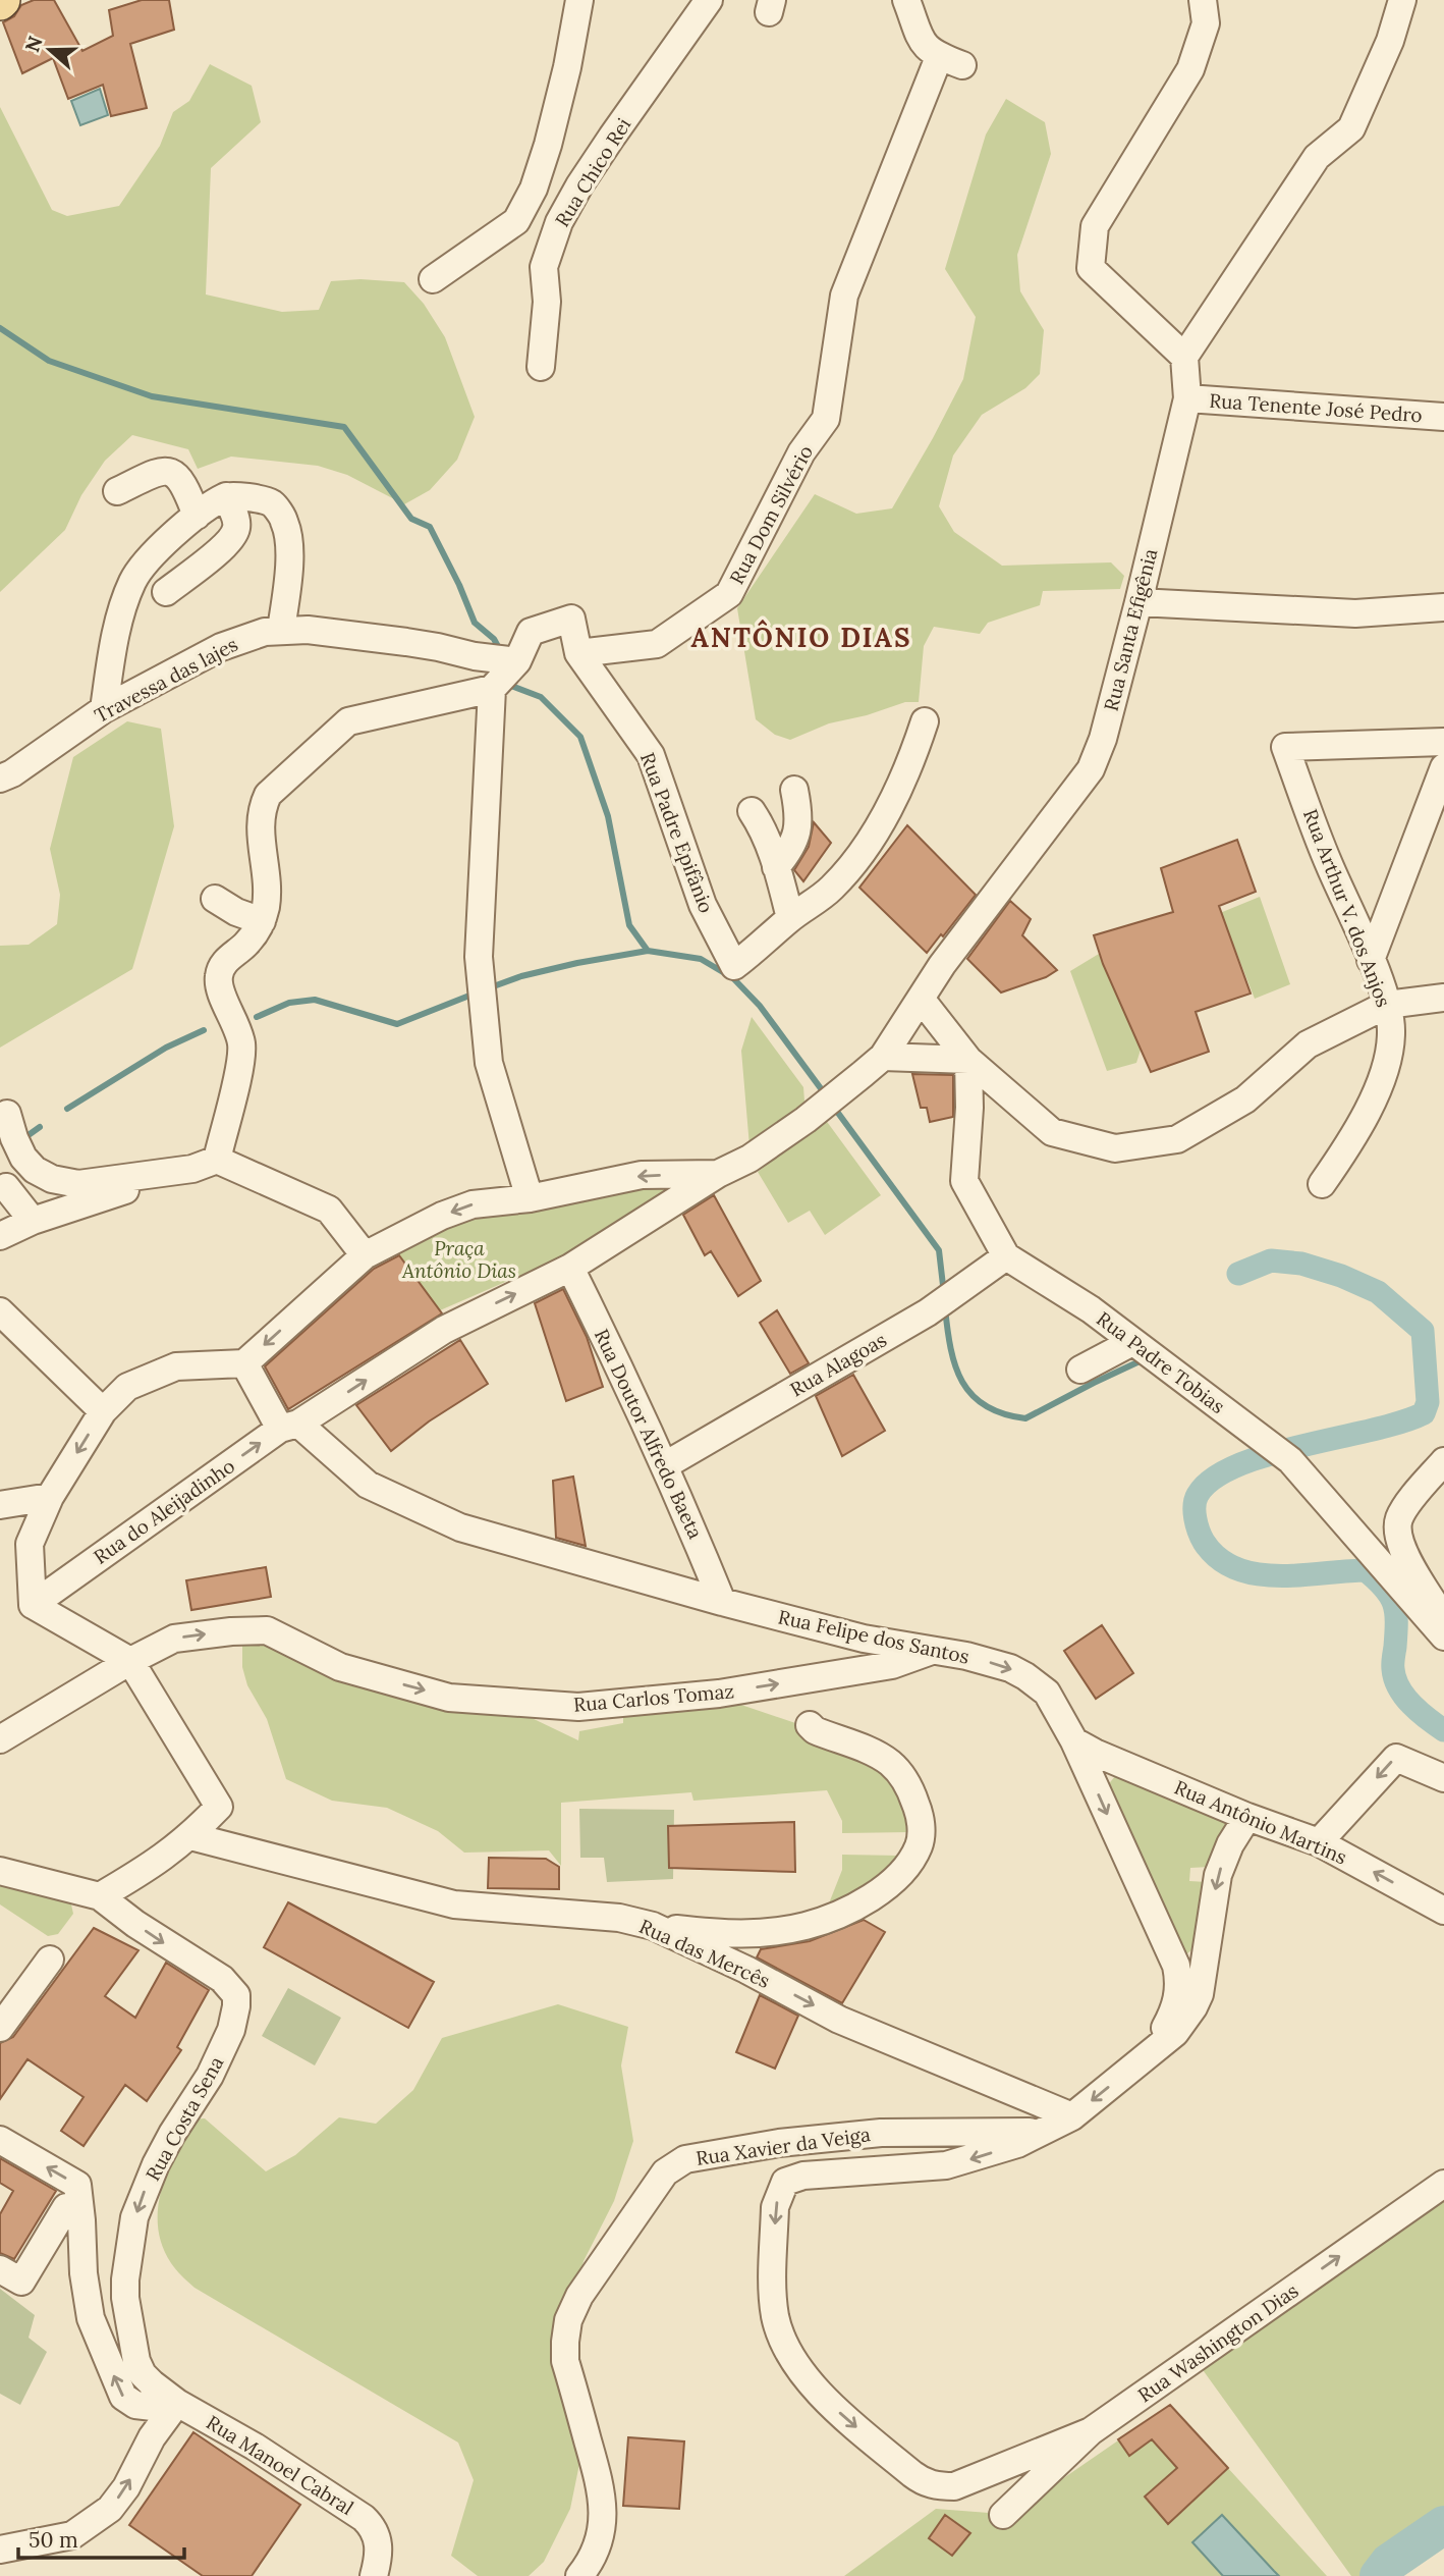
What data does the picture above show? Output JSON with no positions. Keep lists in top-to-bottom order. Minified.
{"streets":{"street":["Rua Chico Rei","Rua Tenente José Pedro","Rua Dom Silvério","Rua Santa Efigênia","Travessa das lajes","Rua Padre Epifânio","Rua Arthur V. dos Anjos","Rua Padre Tobias","Rua Alagoas","Rua Doutor Alfredo Baeta","Rua do Aleijadinho","Rua Felipe dos Santos","Rua Carlos Tomaz","Rua Antônio Martins","Rua das Mercês","Rua Costa Sena","Rua Xavier da Veiga","Rua Washington Dias","Rua Manoel Cabral"]},"crossings":[["Rua Tenente José Pedro","Rua Santa Efigênia"],["Rua Dom Silvério","Rua Padre Epifânio"],["Rua Padre Tobias","Rua Alagoas"],["Rua Alagoas","Rua Doutor Alfredo Baeta"],["Rua Doutor Alfredo Baeta","Rua do Aleijadinho"],["Rua Doutor Alfredo Baeta","Rua Felipe dos Santos"],["Rua do Aleijadinho","Rua Felipe dos Santos"],["Rua Felipe dos Santos","Rua Carlos Tomaz"],["Rua Felipe dos Santos","Rua Antônio Martins"],["Rua Felipe dos Santos","Rua Xavier da Veiga"],["Rua Antônio Martins","Rua Xavier da Veiga"],["Rua das Mercês","Rua Xavier da Veiga"],["Rua Costa Sena","Rua Manoel Cabral"]],"one_way":["Rua Felipe dos Santos","Rua Carlos Tomaz","Rua Antônio Martins","Rua das Mercês","Rua Costa Sena","Rua Washington Dias"],"districts":["ANTÔNIO DIAS"],"parks":["Praça Antônio Dias"],"scale_bar":"50 m","north":"left"}
